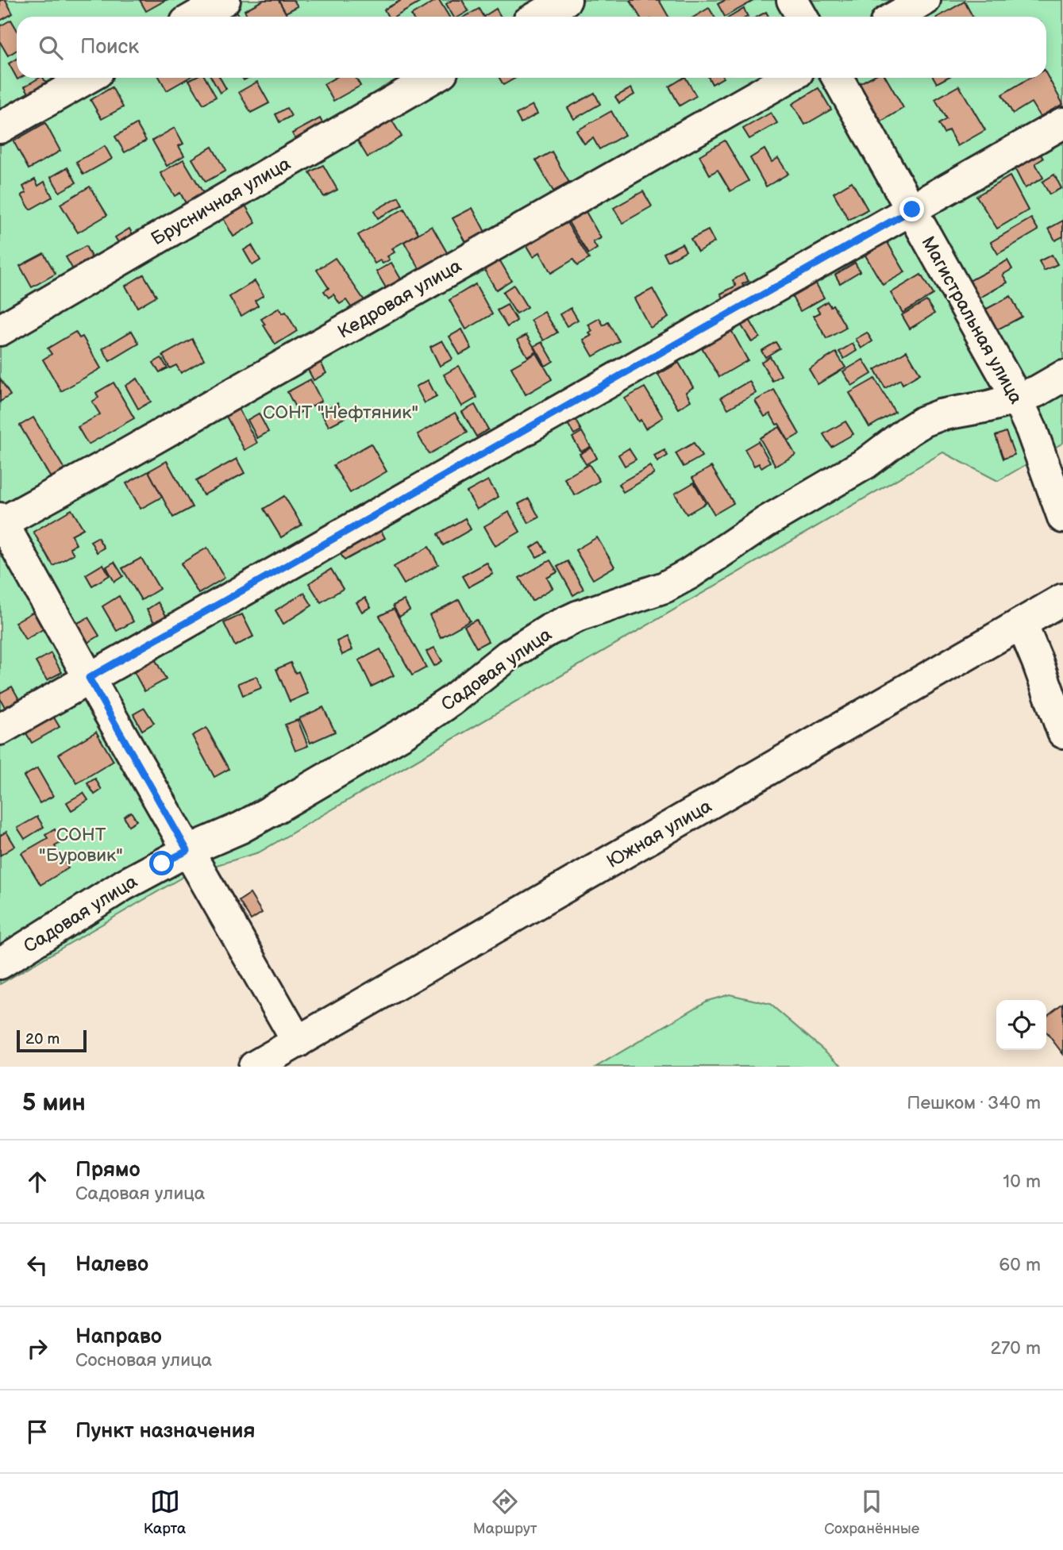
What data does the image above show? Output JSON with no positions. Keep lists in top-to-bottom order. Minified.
{"streets":{"street":["Брусничная улица","Кедровая улица","Магистральная улица","Садовая улица","Южная улица"]},"crossings":[["Магистральная улица","Садовая улица"]],"parks":["СОНТ \"Нефтяник\"","СОНТ \"Буровик\""],"scale_bar":"20 m","page":{"search":"Поиск","scale":"20 m","heading":["5 мин","Пешком · 340 m"],"list":[["Прямо","Садовая улица","10 m"],["Налево","60 m"],["Направо","Сосновая улица","270 m"],"Пункт назначения"],"nav":["Карта","Маршрут","Сохранённые"]}}
